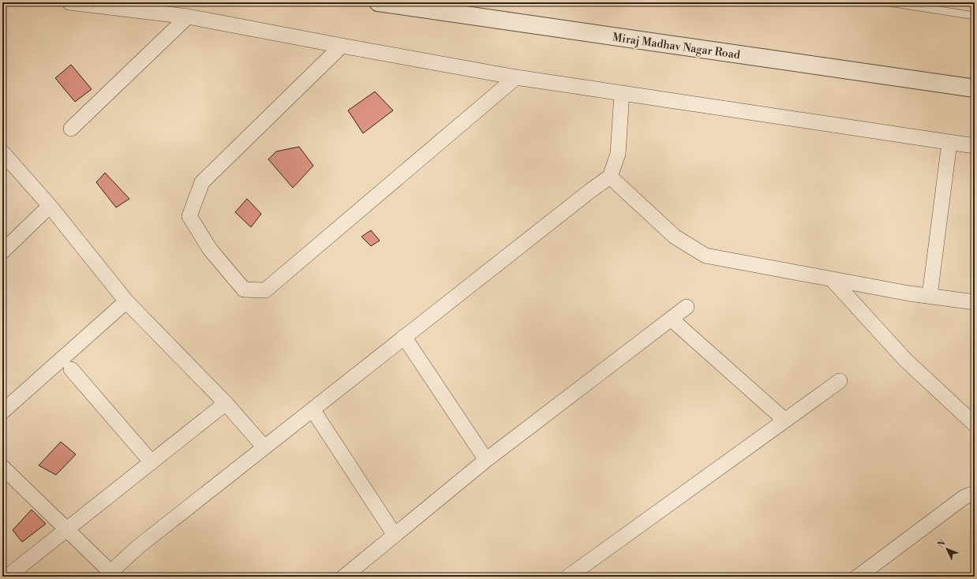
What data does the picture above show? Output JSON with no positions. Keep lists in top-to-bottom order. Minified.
{"streets":{"street":["Miraj Madhav Nagar Road"]},"north":"top left"}
